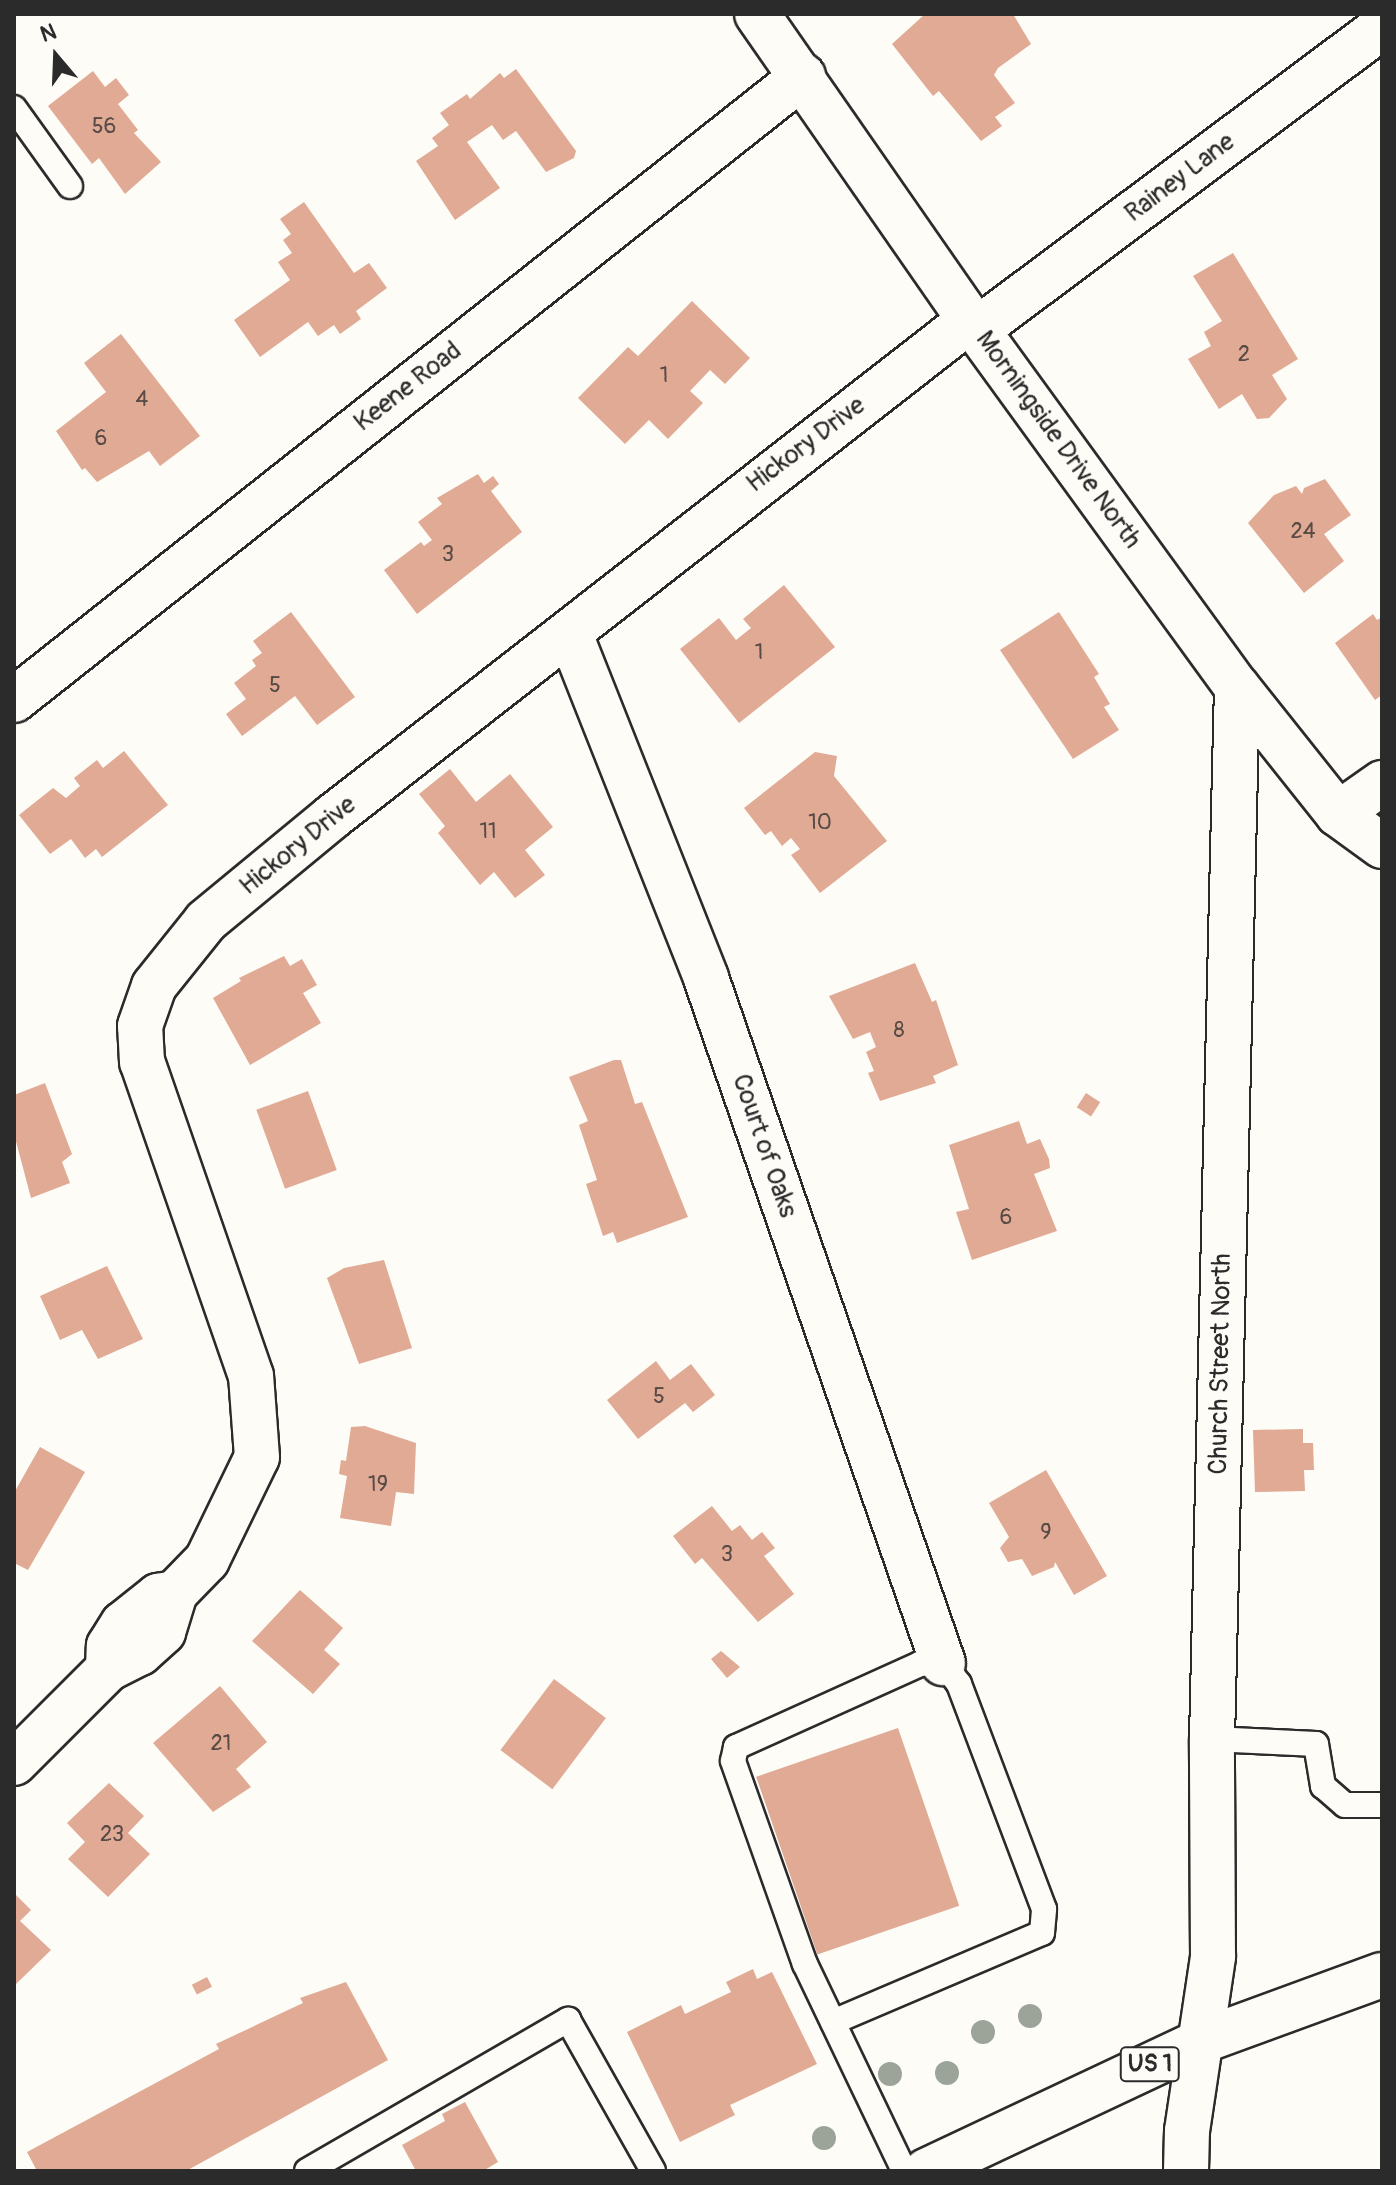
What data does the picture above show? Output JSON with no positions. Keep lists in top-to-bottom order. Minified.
{"streets":{"street":["Rainey Lane","Keene Road","Morningside Drive North","Hickory Drive","Court of Oaks","Church Street North","US 1"]},"crossings":[["Rainey Lane","Morningside Drive North"],["Rainey Lane","Hickory Drive"],["Keene Road","Morningside Drive North"],["Morningside Drive North","Hickory Drive"],["Morningside Drive North","Church Street North"],["Hickory Drive","Court of Oaks"],["Church Street North","US 1"]],"house_numbers":["56","2","1","4","6","24","3","1","5","10","11","8","6","5","19","9","3","21","23"],"north":"top"}
